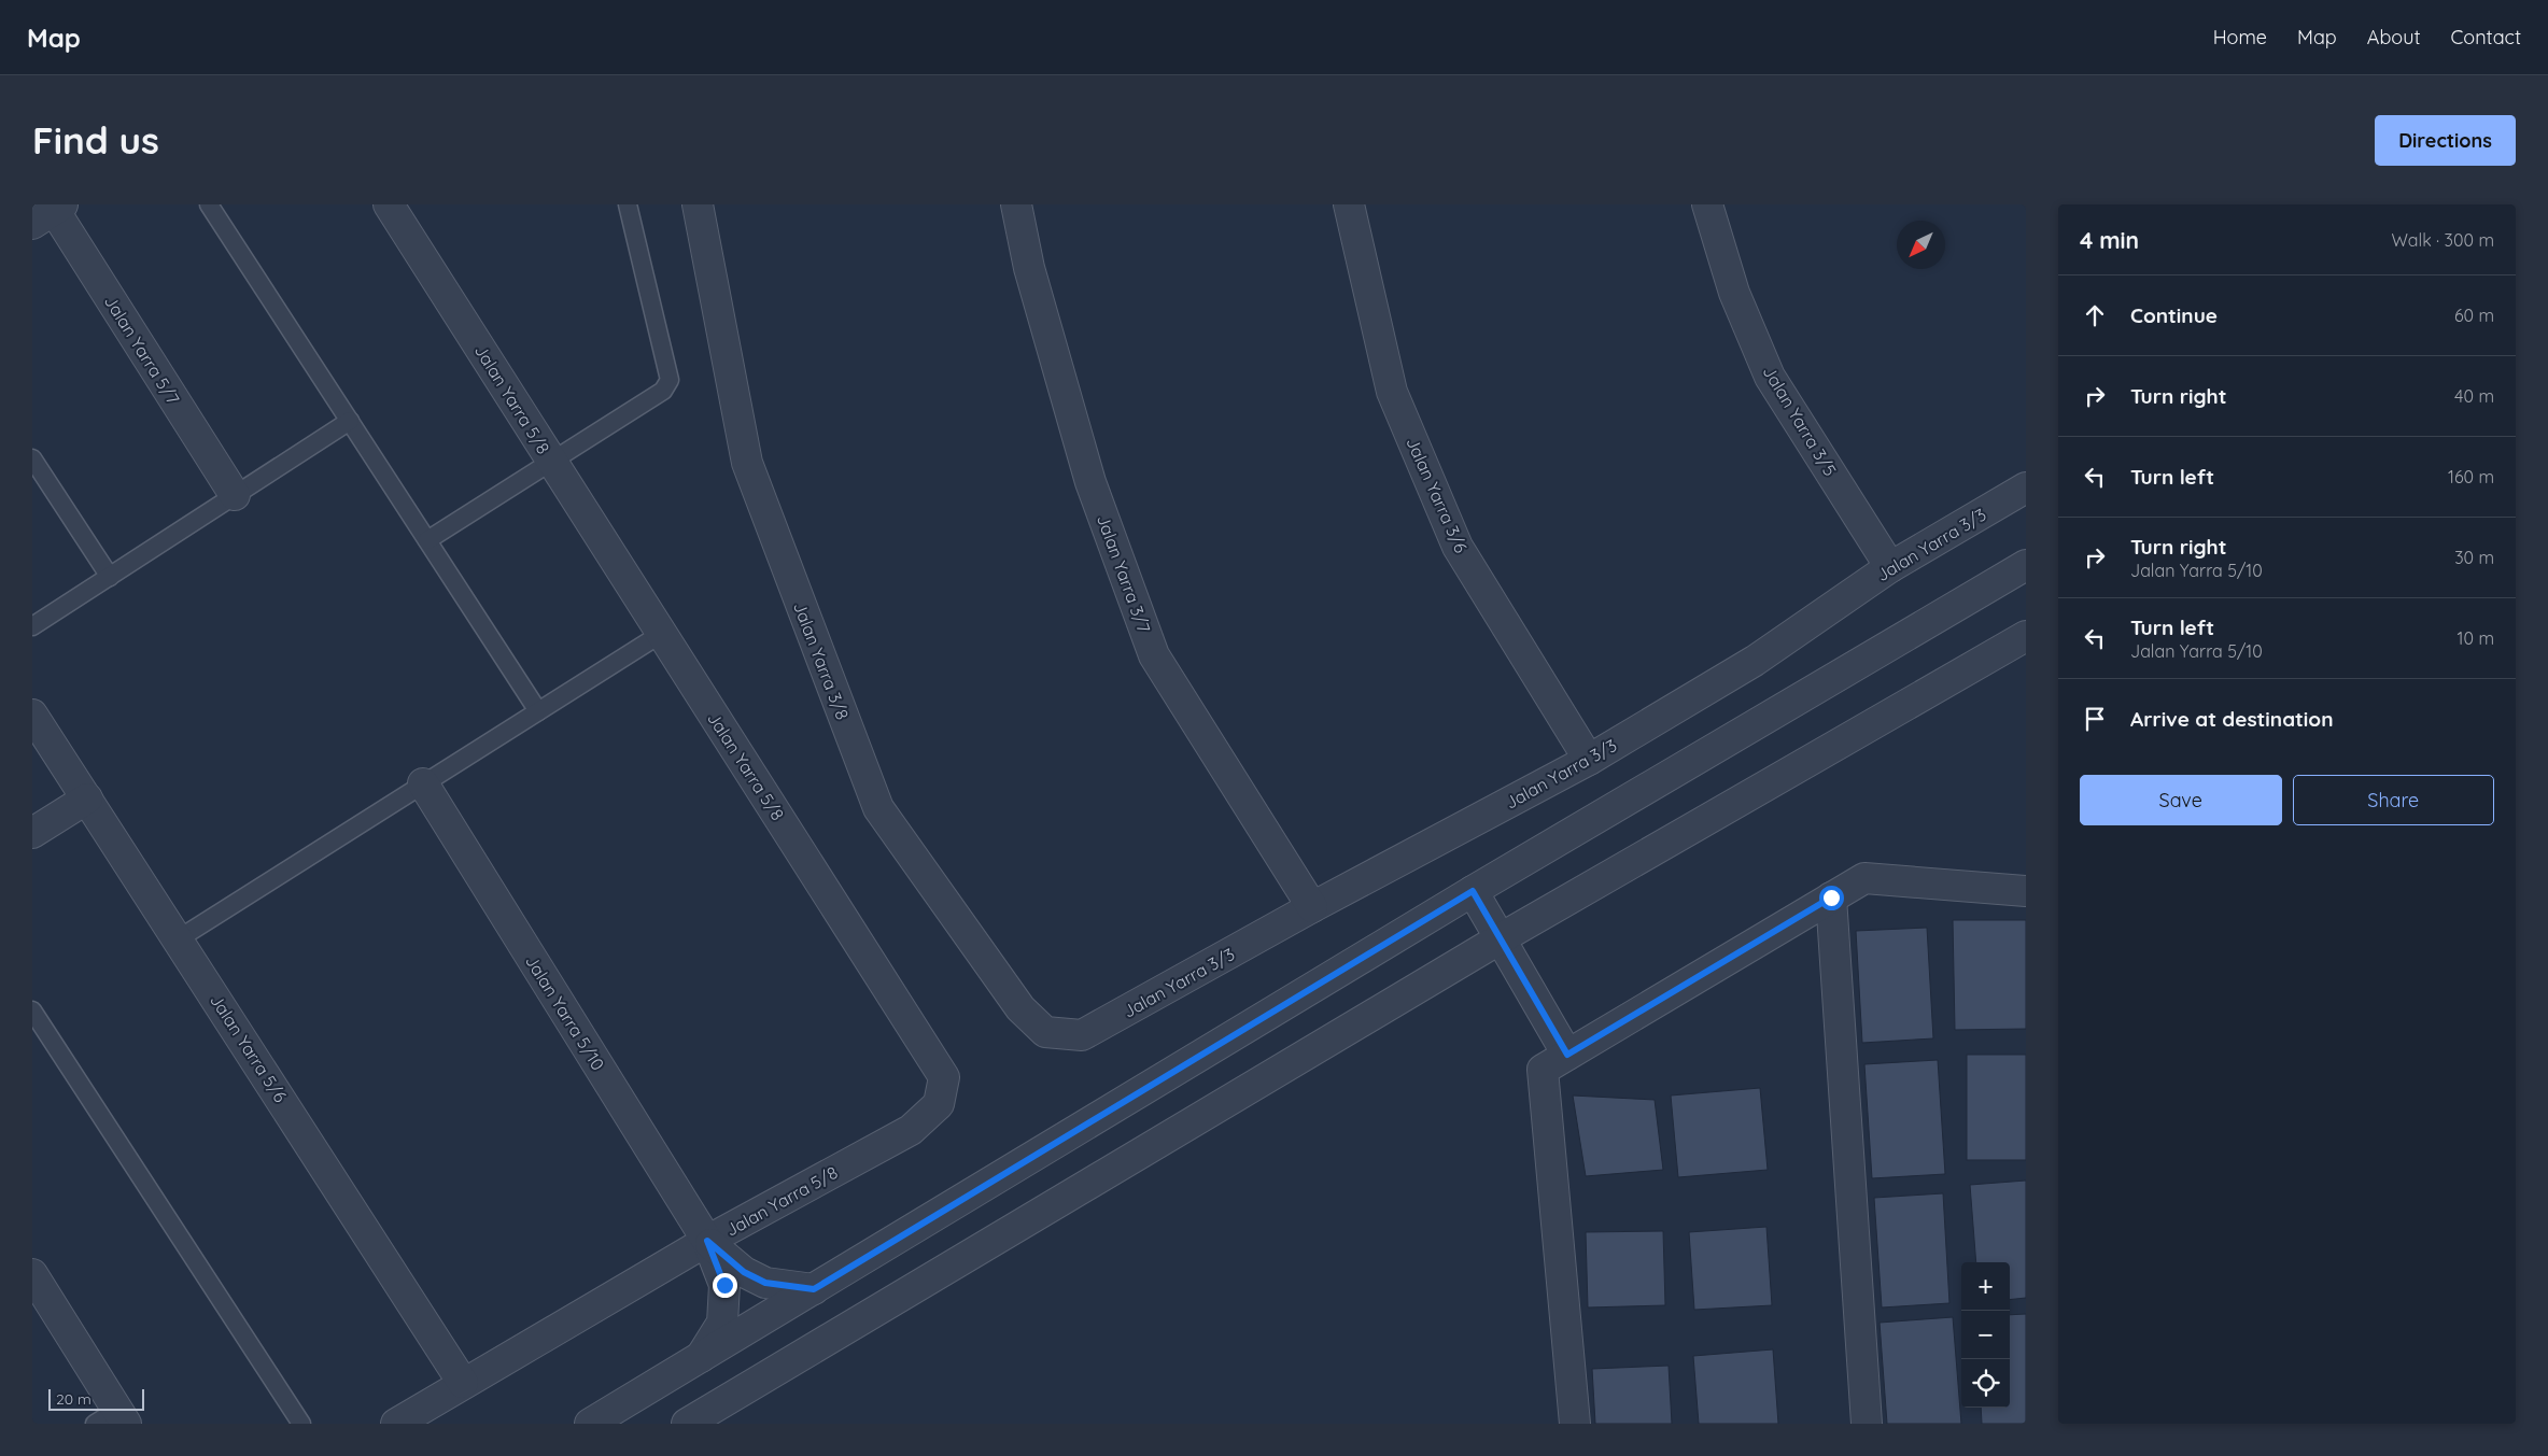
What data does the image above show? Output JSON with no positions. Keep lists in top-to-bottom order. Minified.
{"streets":{"street":["Jalan Yarra 5/7","Jalan Yarra 5/8","Jalan Yarra 3/5","Jalan Yarra 3/6","Jalan Yarra 3/3","Jalan Yarra 3/7","Jalan Yarra 3/8","Jalan Yarra 5/10","Jalan Yarra 5/6"]},"crossings":[["Jalan Yarra 5/8","Jalan Yarra 5/10"],["Jalan Yarra 5/8","Jalan Yarra 5/6"],["Jalan Yarra 3/5","Jalan Yarra 3/3"],["Jalan Yarra 3/6","Jalan Yarra 3/3"],["Jalan Yarra 3/3","Jalan Yarra 3/7"],["Jalan Yarra 3/3","Jalan Yarra 3/8"]],"scale_bar":"20 m","north":"bottom left","page":{"header":"Map","nav":["Home","Map","About","Contact"],"buttons":["Directions",["Save","Share"]],"title":"Find us","heading":["4 min","Walk · 300 m"],"list":[["Continue","60 m"],["Turn right","40 m"],["Turn left","160 m"],["Turn right","Jalan Yarra 5/10","30 m"],["Turn left","Jalan Yarra 5/10","10 m"],"Arrive at destination"],"map_buttons":["+","−"],"scale":"20 m"}}
